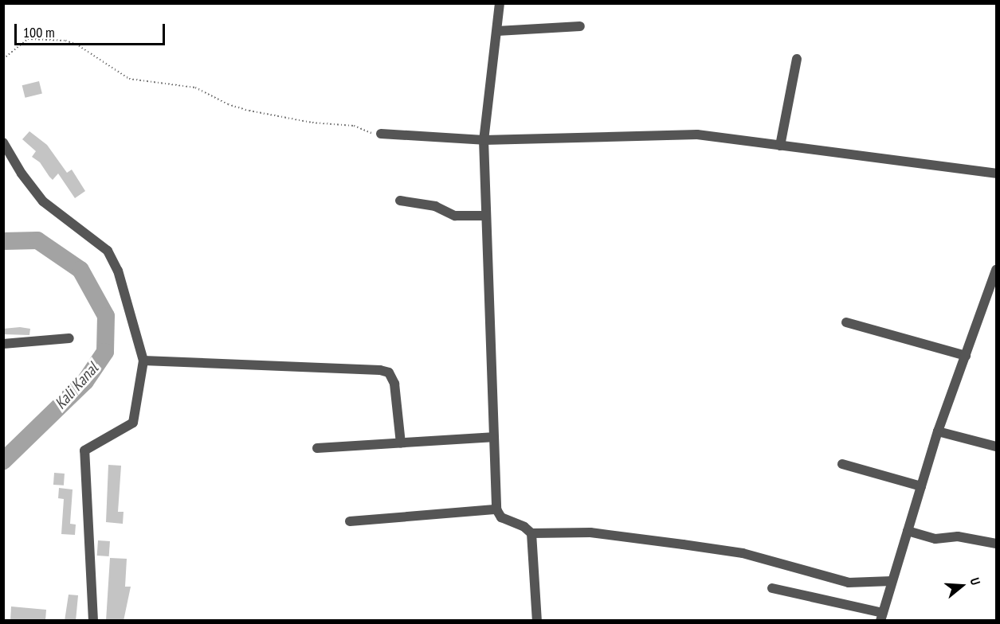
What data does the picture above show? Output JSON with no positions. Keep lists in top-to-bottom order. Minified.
{"water":["Kali Kanal"],"scale_bar":"100 m","north":"right"}
